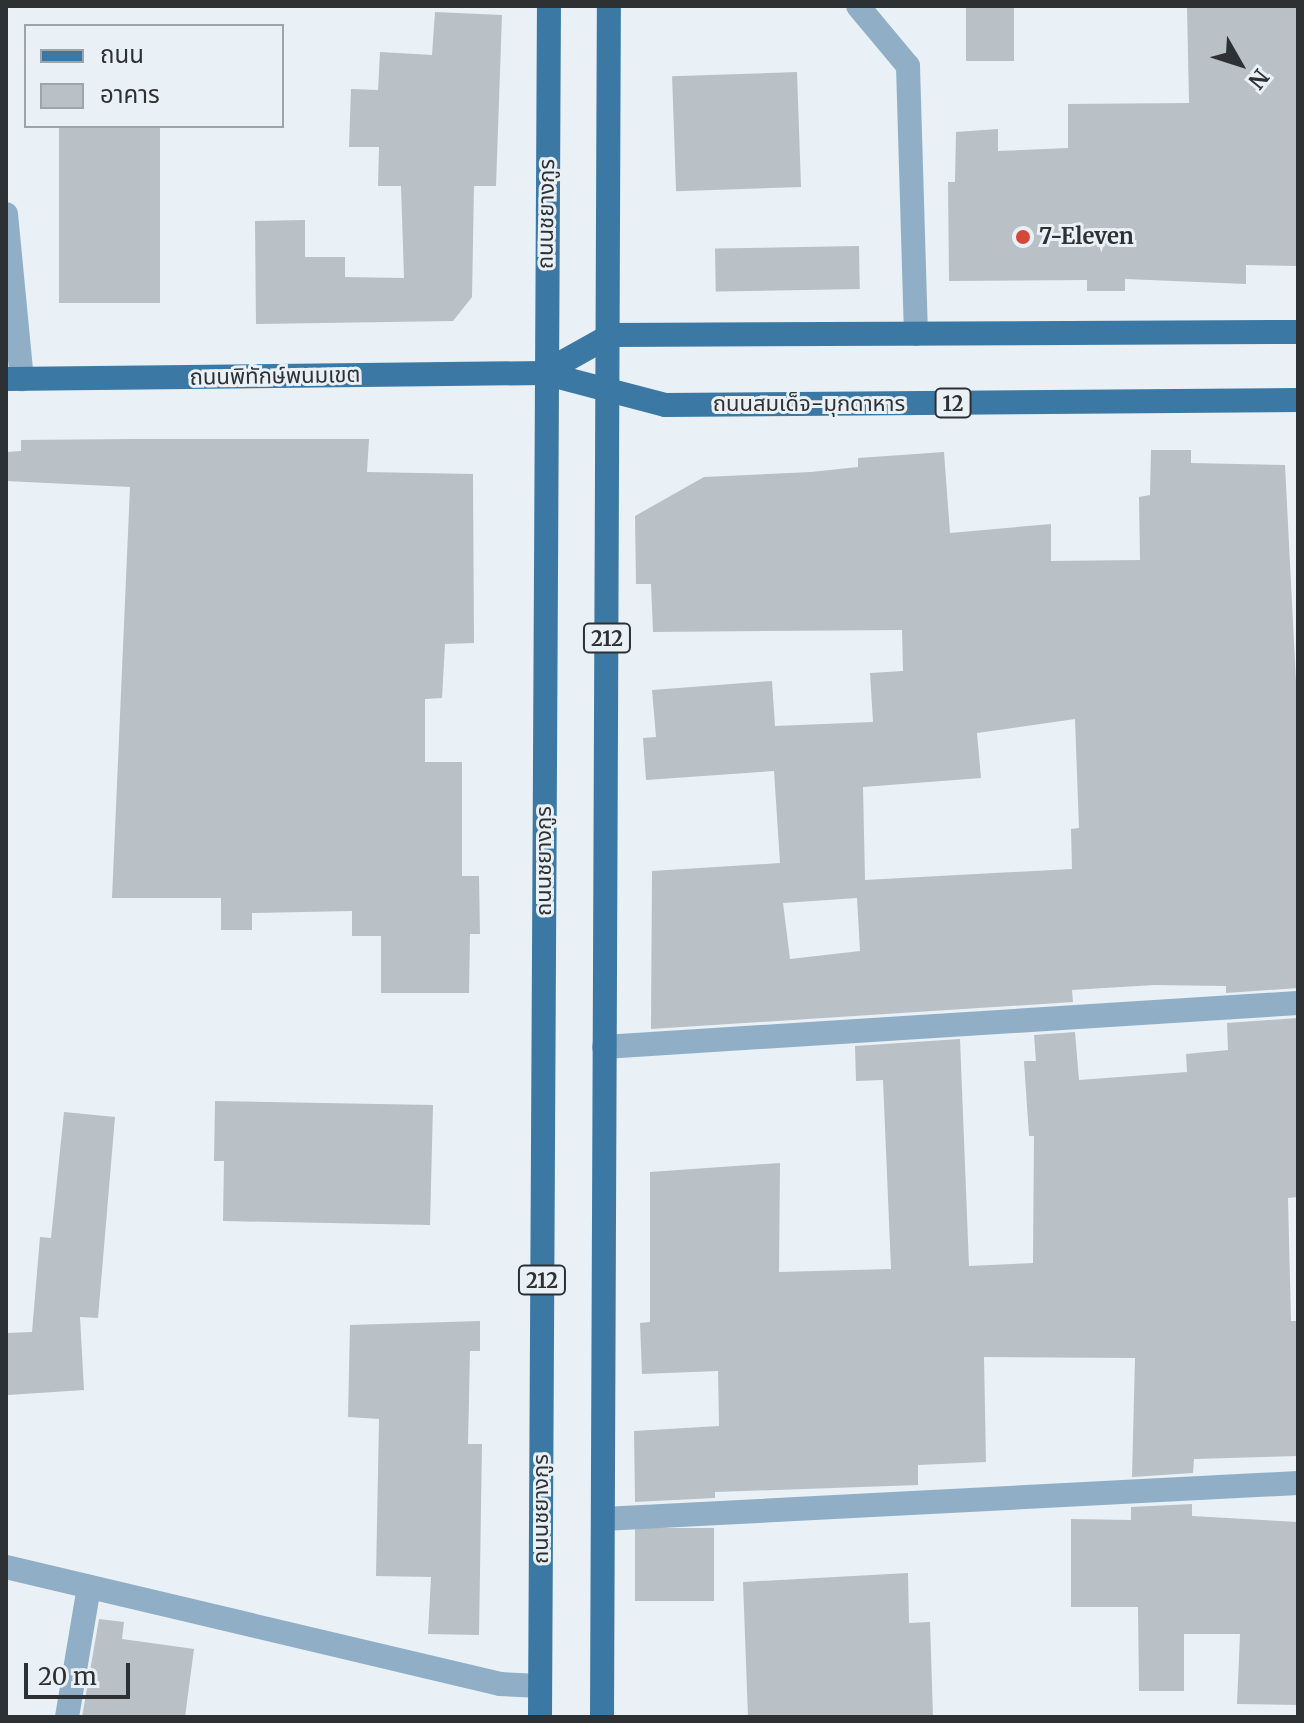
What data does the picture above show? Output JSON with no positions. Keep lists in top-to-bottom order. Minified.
{"streets":{"main road":["ถนนชยางกูร","ถนนพิทักษ์พนมเขต","12","ถนนสมเด็จ-มุกดาหาร","212"]},"crossings":[["ถนนชยางกูร","ถนนพิทักษ์พนมเขต"],["ถนนชยางกูร","ถนนสมเด็จ-มุกดาหาร"],["ถนนพิทักษ์พนมเขต","ถนนสมเด็จ-มุกดาหาร"],["ถนนสมเด็จ-มุกดาหาร","212"]],"places":["7-Eleven"],"legend":["ถนน","อาคาร"],"scale_bar":"20 m","north":"bottom right"}
